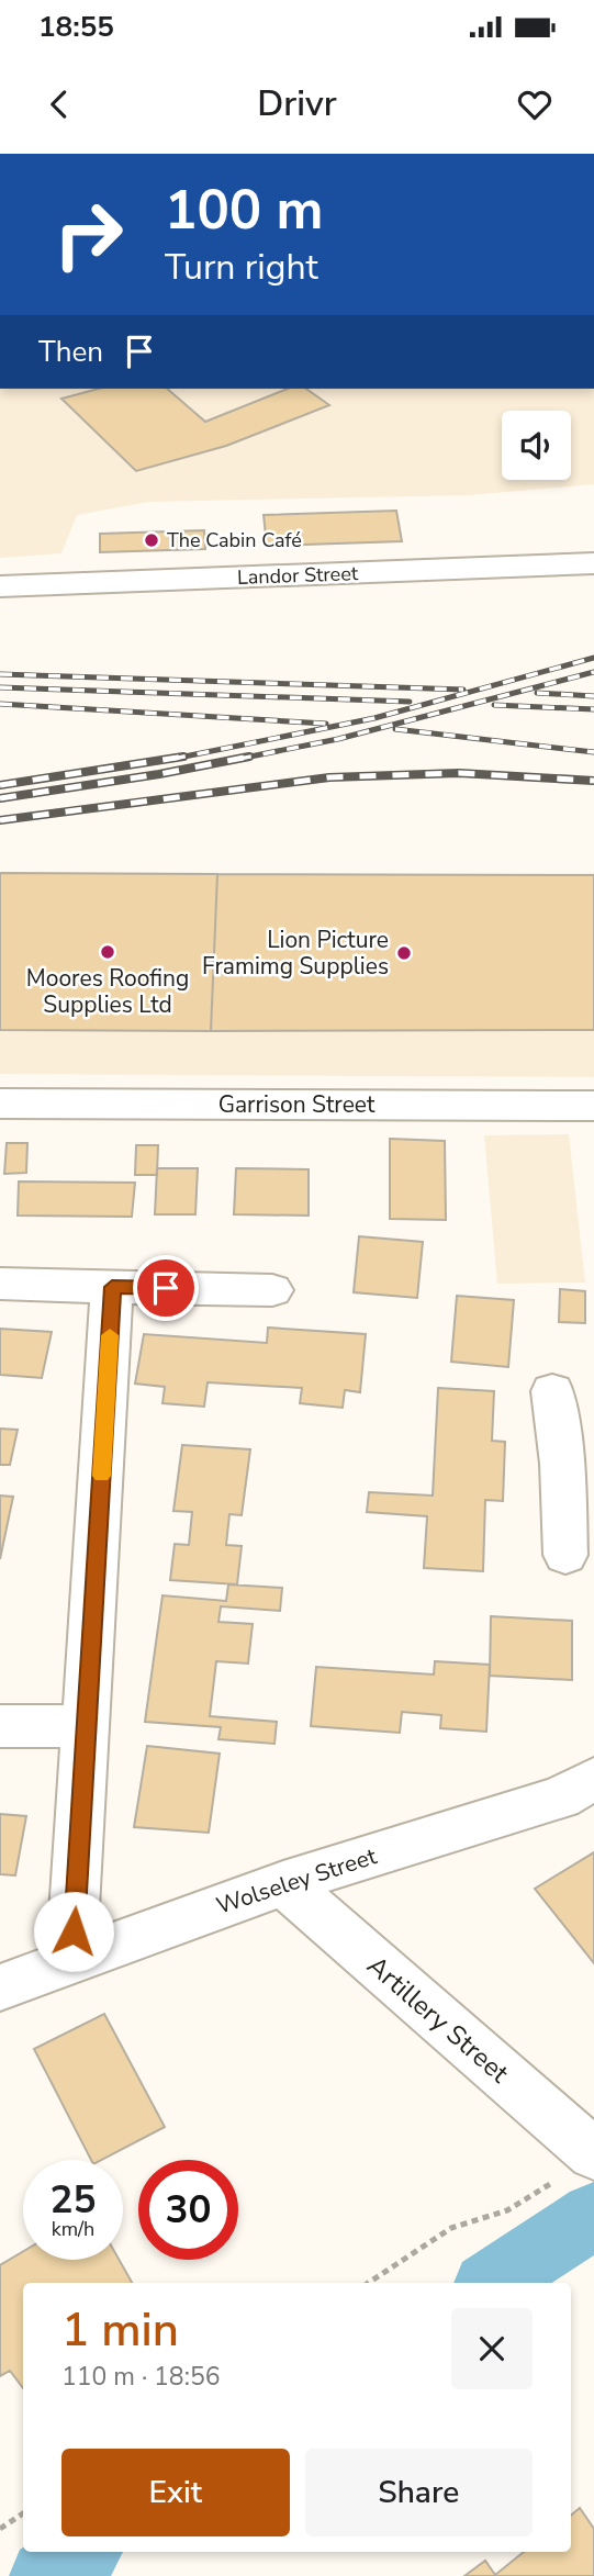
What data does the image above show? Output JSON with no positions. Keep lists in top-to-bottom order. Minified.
{"streets":{"street":["Landor Street","Garrison Street","Wolseley Street","Artillery Street"]},"crossings":[["Wolseley Street","Artillery Street"]],"places":["The Cabin Café","Moores Roofing Supplies Ltd","Lion Picture Framimg Supplies"],"page":{"status":"18:55","header":"Drivr","turn":["100 m","Turn right"],"then":"Then","speed":"25 km/h","limit":"30","heading":["1 min","110 m · 18:56"],"buttons":["Exit","Share"]}}
